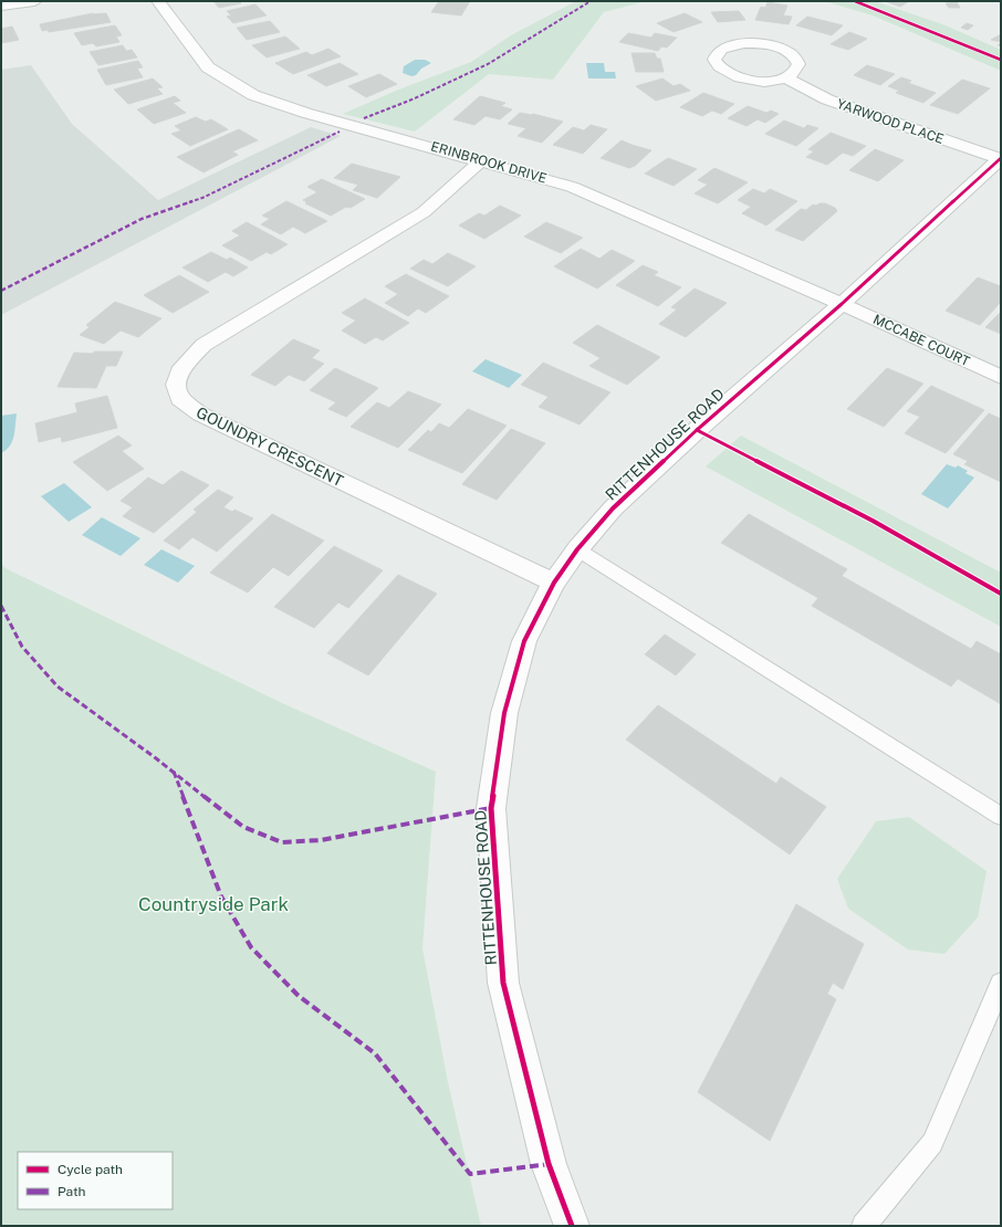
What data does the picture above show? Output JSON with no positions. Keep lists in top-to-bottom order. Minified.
{"streets":{"street":["YARWOOD PLACE","ERINBROOK DRIVE","MCCABE COURT","RITTENHOUSE ROAD","GOUNDRY CRESCENT"]},"crossings":[["YARWOOD PLACE","RITTENHOUSE ROAD"],["ERINBROOK DRIVE","MCCABE COURT"],["ERINBROOK DRIVE","RITTENHOUSE ROAD"],["ERINBROOK DRIVE","GOUNDRY CRESCENT"],["MCCABE COURT","RITTENHOUSE ROAD"],["RITTENHOUSE ROAD","GOUNDRY CRESCENT"]],"parks":["Countryside Park"],"legend":["Cycle path","Path"]}
